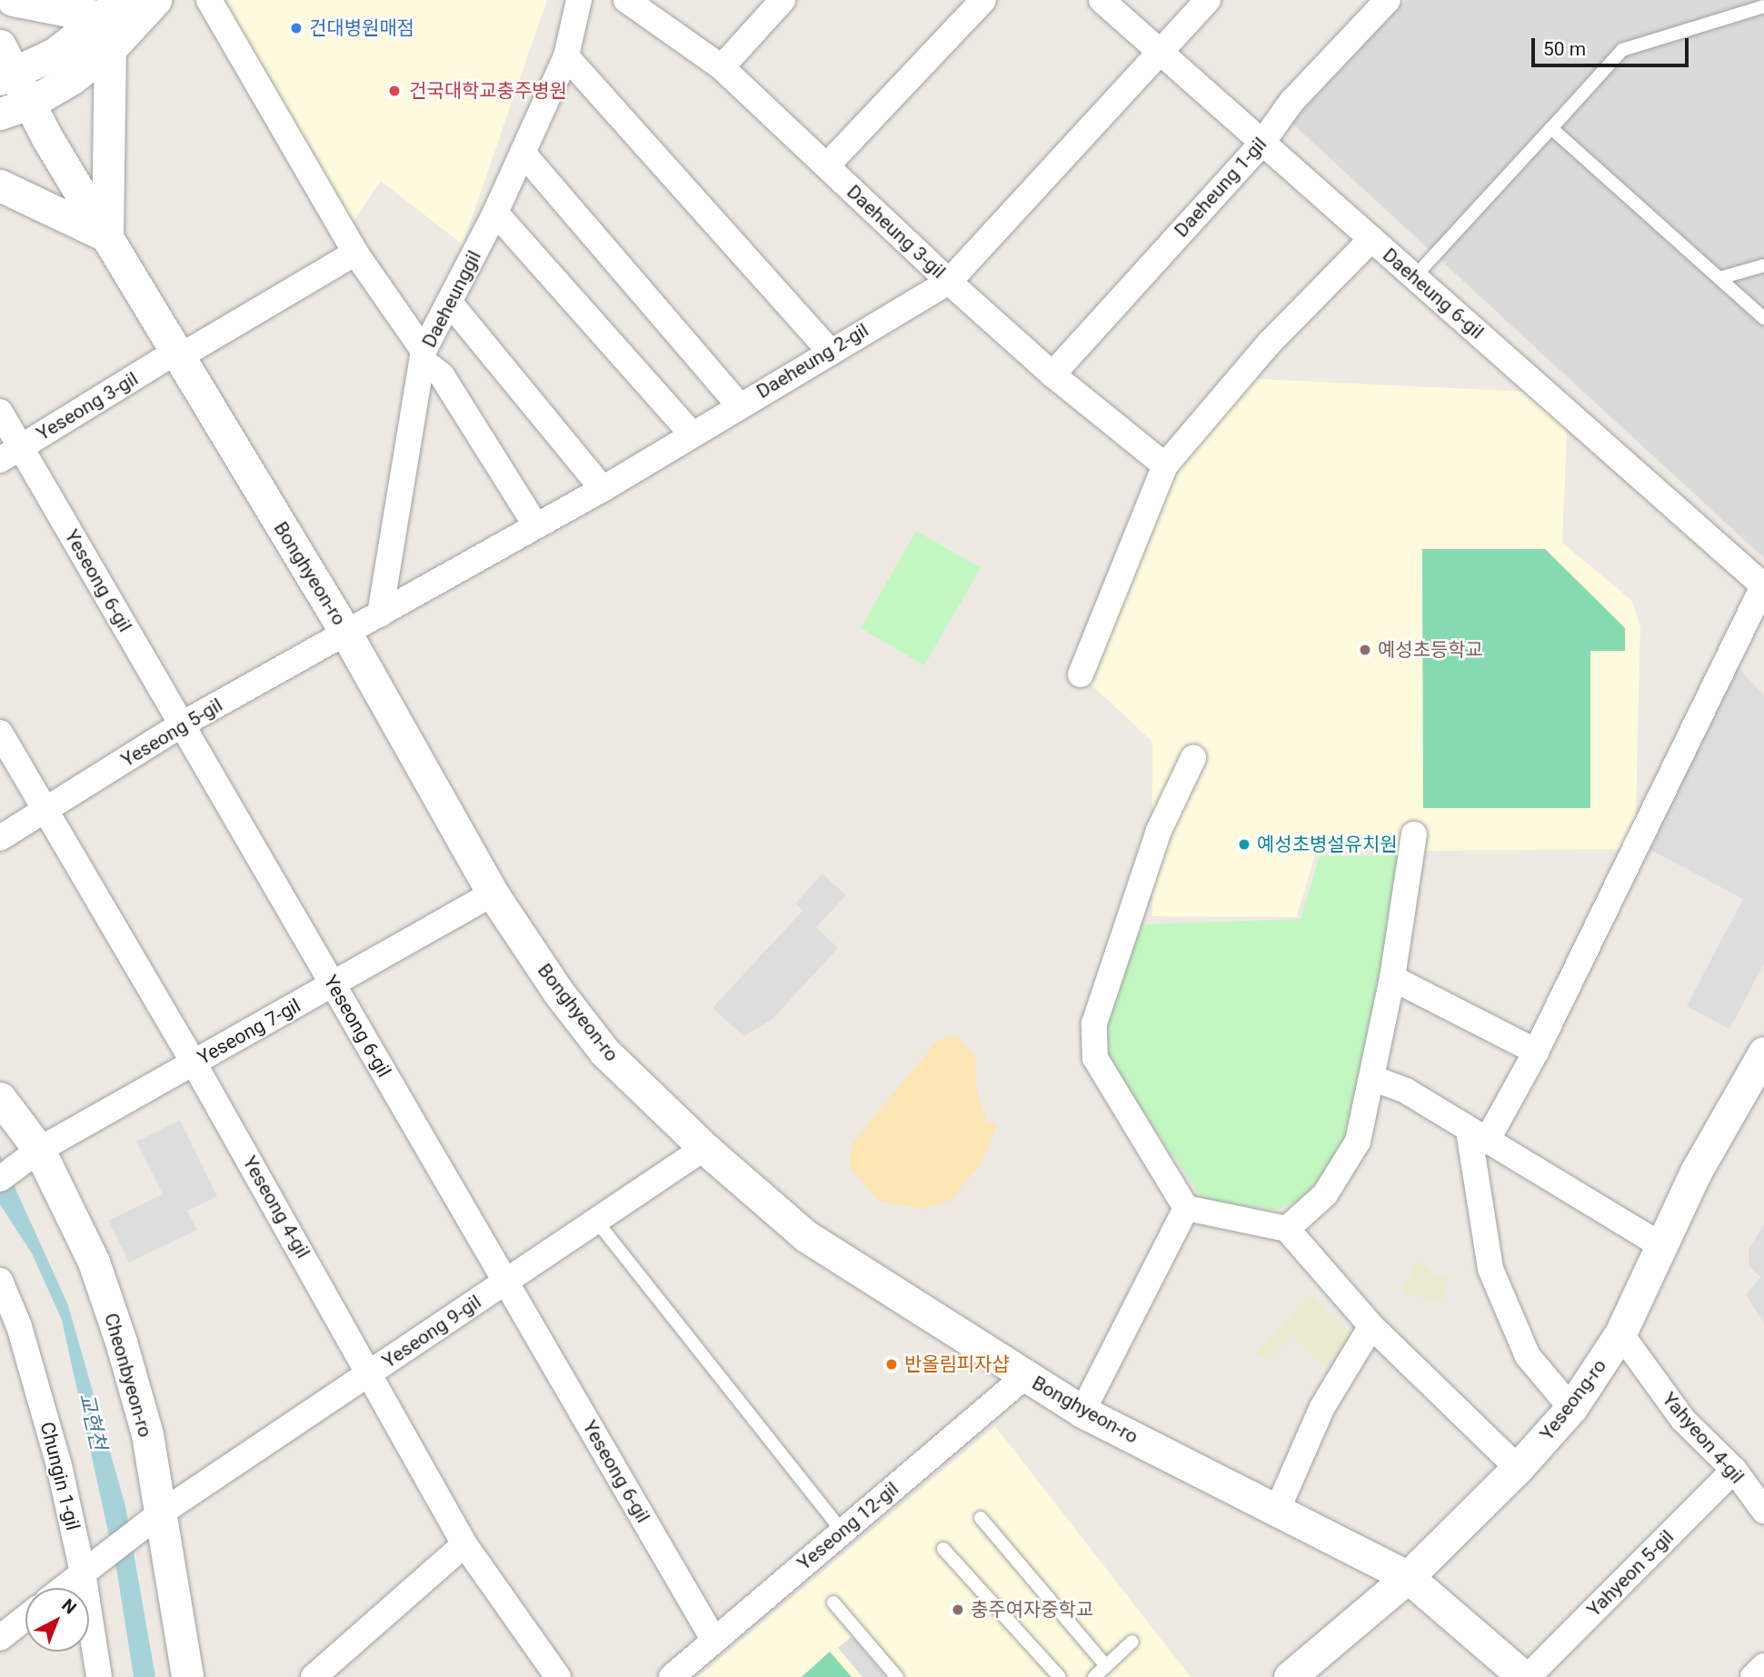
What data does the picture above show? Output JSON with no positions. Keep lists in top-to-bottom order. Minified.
{"streets":{"street":["Daeheung 1-gil","Daeheung 3-gil","Daeheung 6-gil","Daeheunggil","Daeheung 2-gil","Yeseong 3-gil","Bonghyeon-ro","Yeseong 6-gil","Yeseong 5-gil","Yeseong 7-gil","Yeseong 4-gil","Yeseong 9-gil","Cheonbyeon-ro","Yeseong-ro","Yahyeon 4-gil","Chungin 1-gil","Yeseong 12-gil","Yahyeon 5-gil"]},"crossings":[["Daeheung 1-gil","Daeheung 3-gil"],["Daeheung 1-gil","Daeheung 6-gil"],["Daeheung 3-gil","Daeheung 2-gil"],["Daeheung 6-gil","Daeheung 2-gil"],["Daeheunggil","Daeheung 2-gil"],["Daeheung 2-gil","Bonghyeon-ro"],["Daeheung 2-gil","Yeseong 5-gil"],["Yeseong 3-gil","Bonghyeon-ro"],["Yeseong 3-gil","Yeseong 6-gil"],["Bonghyeon-ro","Yeseong 5-gil"],["Bonghyeon-ro","Yeseong 7-gil"],["Bonghyeon-ro","Yeseong 9-gil"],["Bonghyeon-ro","Yeseong-ro"],["Bonghyeon-ro","Yeseong 12-gil"],["Bonghyeon-ro","Yahyeon 5-gil"],["Yeseong 6-gil","Yeseong 5-gil"],["Yeseong 6-gil","Yeseong 7-gil"],["Yeseong 6-gil","Yeseong 9-gil"],["Yeseong 6-gil","Yeseong 12-gil"],["Yeseong 5-gil","Yeseong 4-gil"],["Yeseong 7-gil","Yeseong 4-gil"],["Yeseong 7-gil","Cheonbyeon-ro"],["Yeseong 4-gil","Yeseong 9-gil"],["Yeseong 9-gil","Cheonbyeon-ro"],["Yeseong 9-gil","Chungin 1-gil"],["Yeseong-ro","Yahyeon 4-gil"],["Yahyeon 4-gil","Yahyeon 5-gil"]],"water":["교현천"],"places":["건대병원매점","건국대학교충주병원","예성초등학교","예성초병설유치원","반올림피자샵","충주여자중학교"],"scale_bar":"50 m","north":"top right"}
